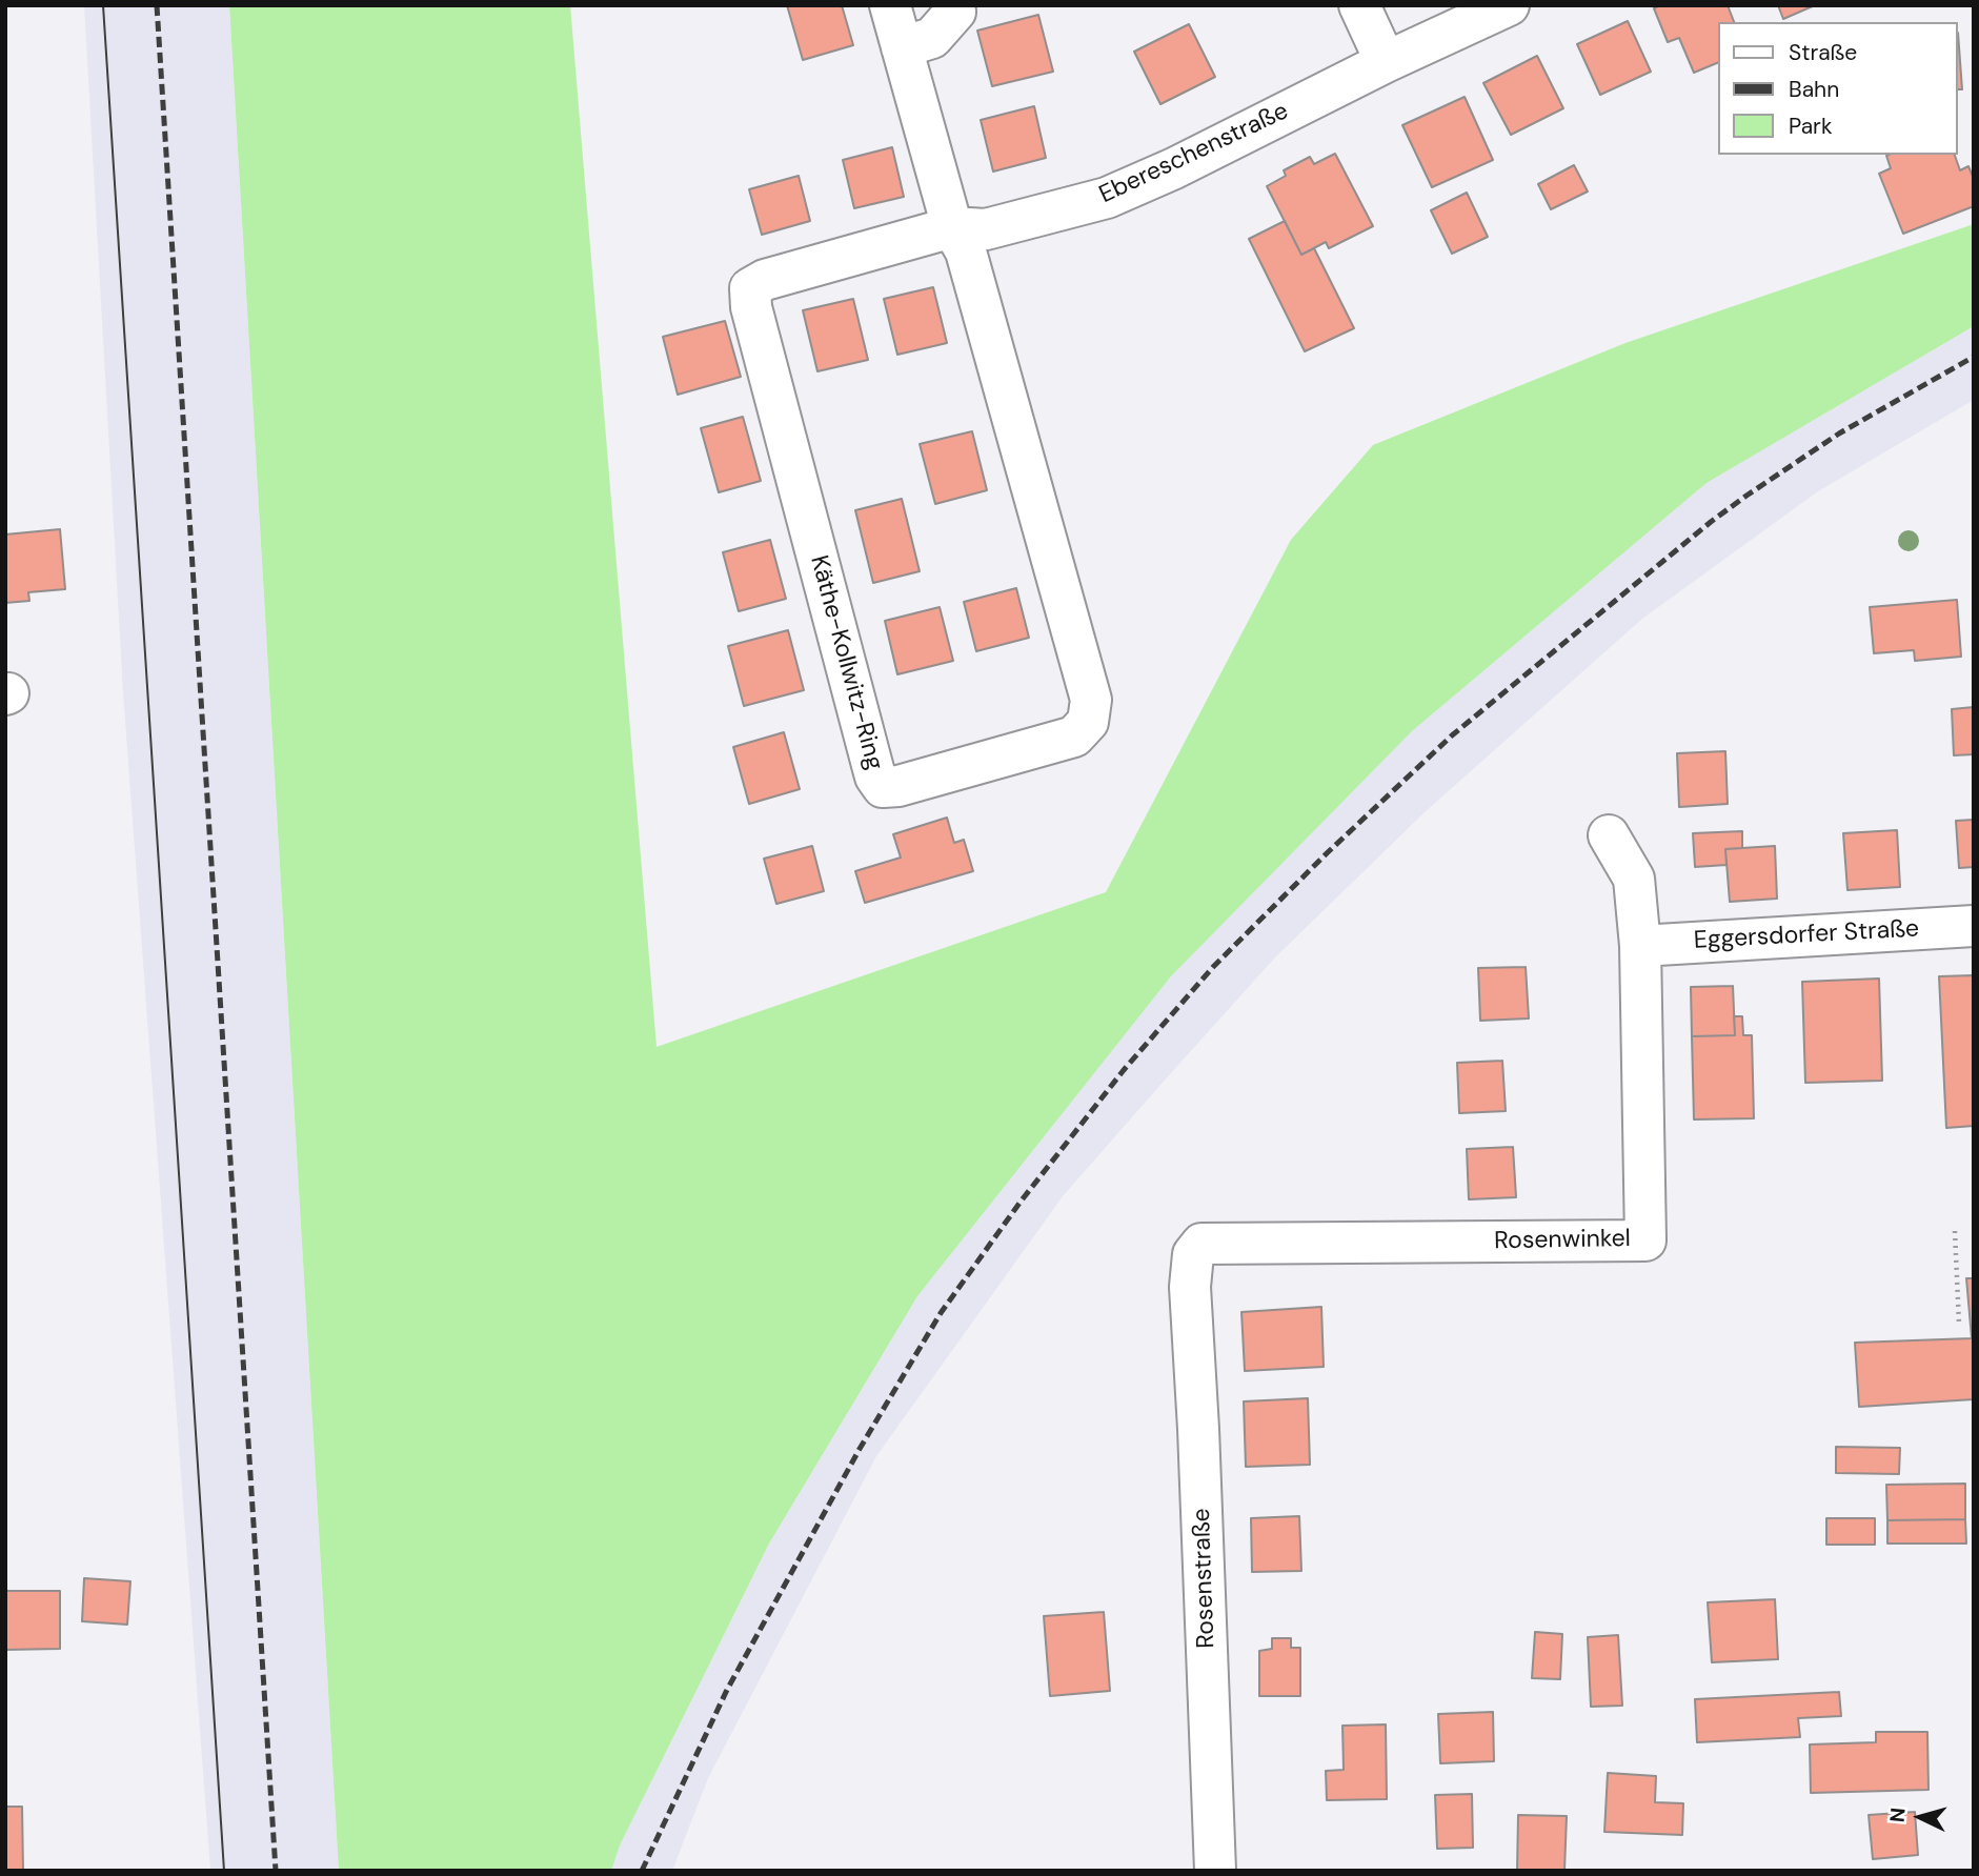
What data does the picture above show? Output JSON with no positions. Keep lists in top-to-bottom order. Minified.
{"streets":{"street":["Ebereschenstraße","Käthe-Kollwitz-Ring","Eggersdorfer Straße","Rosenwinkel","Rosenstraße"]},"crossings":[["Ebereschenstraße","Käthe-Kollwitz-Ring"],["Eggersdorfer Straße","Rosenwinkel"],["Rosenwinkel","Rosenstraße"]],"legend":["Straße","Bahn","Park"],"north":"left"}
